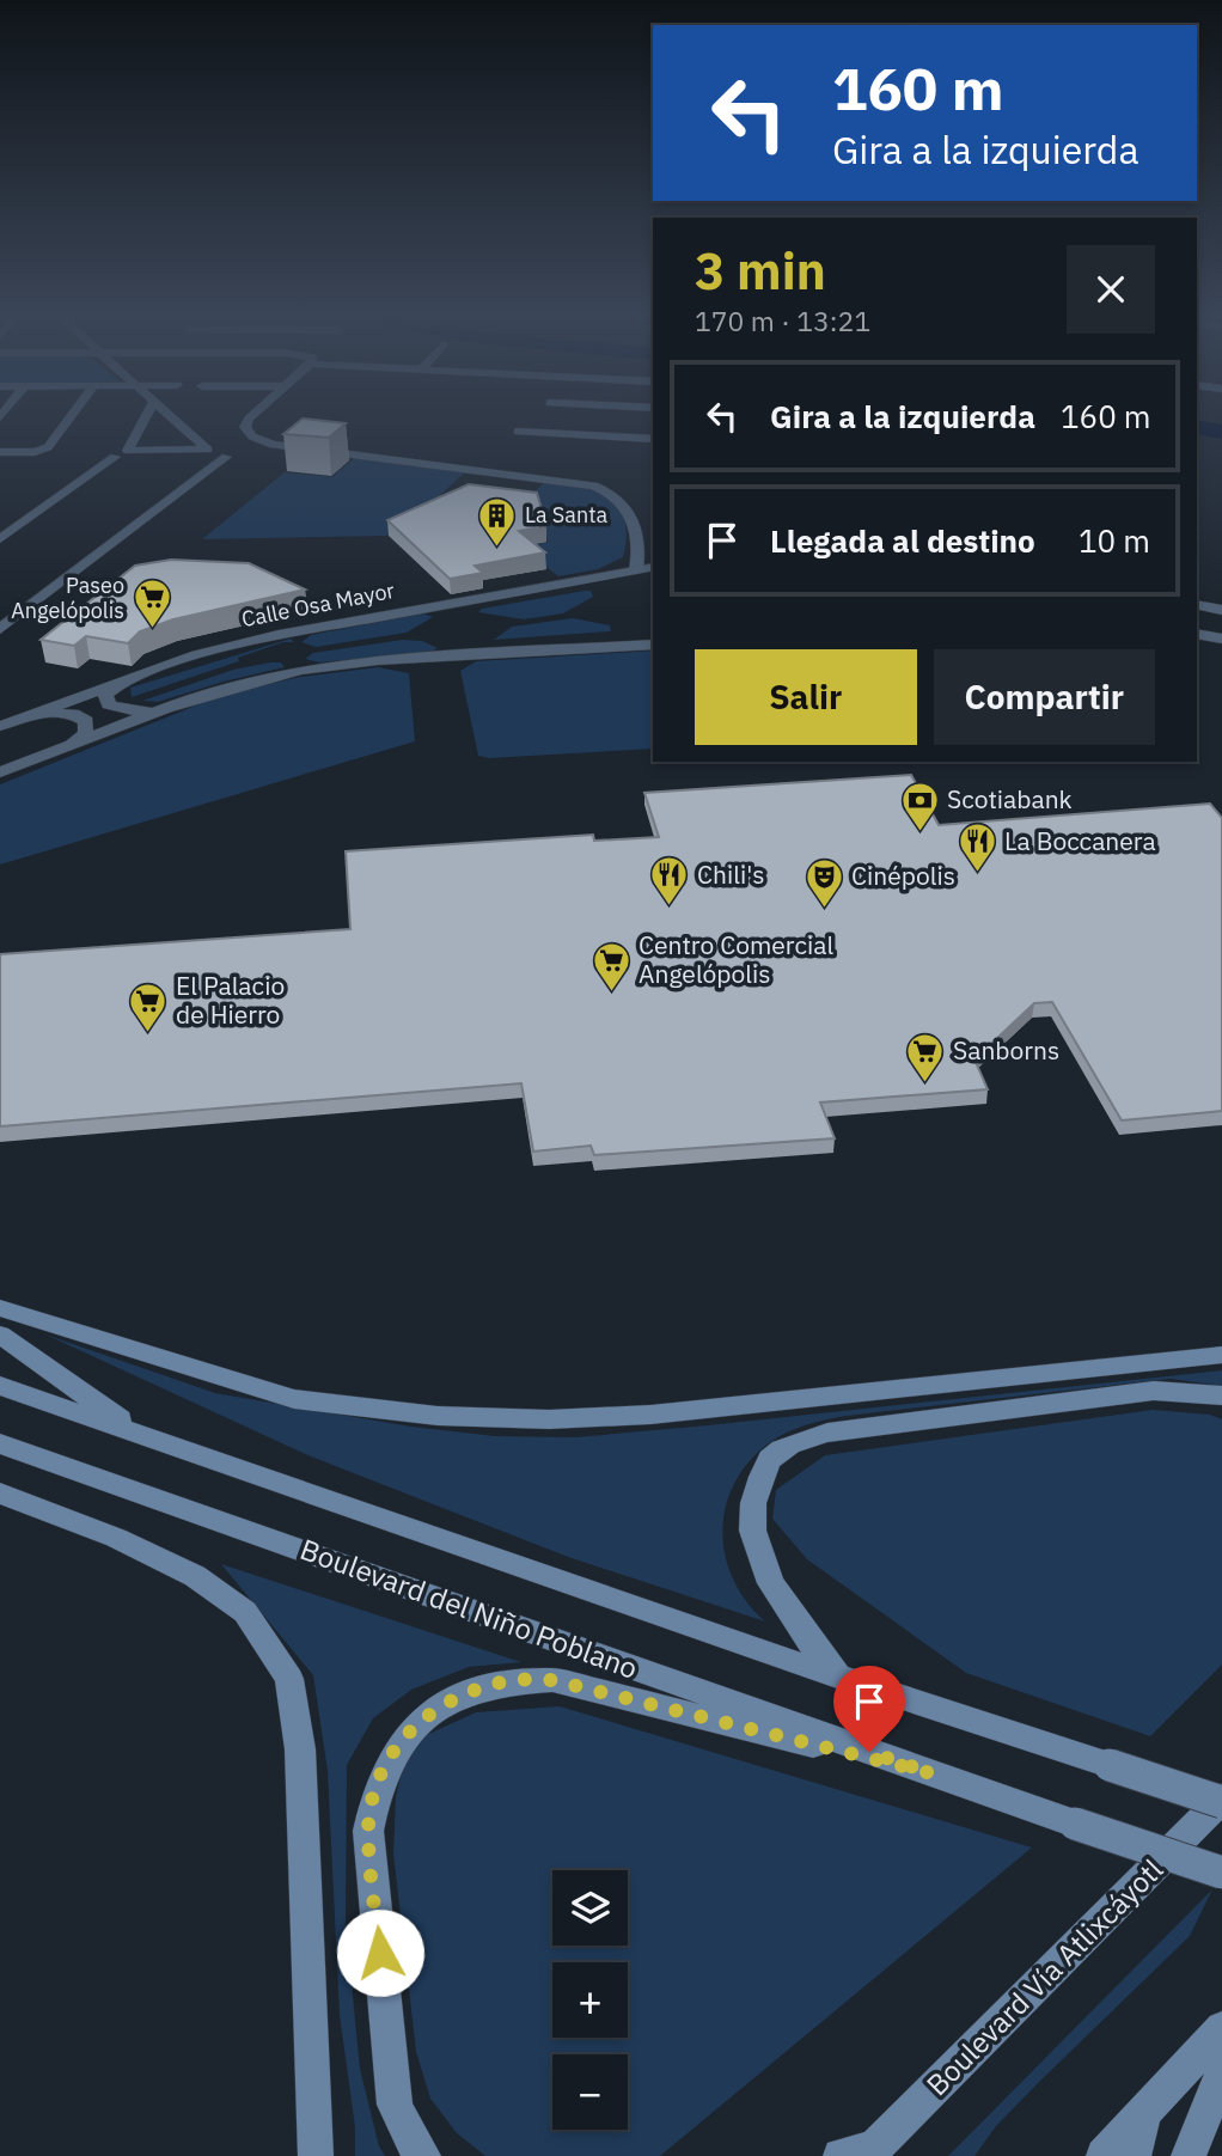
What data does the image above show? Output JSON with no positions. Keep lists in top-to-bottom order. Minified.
{"streets":{"main road":["Boulevard del Niño Poblano","Boulevard Vía Atlixcáyotl"],"street":["Calle Osa Mayor"]},"places":{"building":["La Santa"],"supermarket":["Paseo Angelópolis","Centro Comercial Angelópolis","El Palacio de Hierro","Sanborns"],"bank":["Scotiabank"],"restaurant":["La Boccanera","Chili's"],"theatre":["Cinépolis"]},"page":{"turn":["160 m","Gira a la izquierda"],"heading":["3 min","170 m · 13:21"],"list":[{"name":"Gira a la izquierda","value":"160 m"},{"name":"Llegada al destino","value":"10 m"}],"buttons":["Salir","Compartir"],"map_buttons":["+","−"]}}
